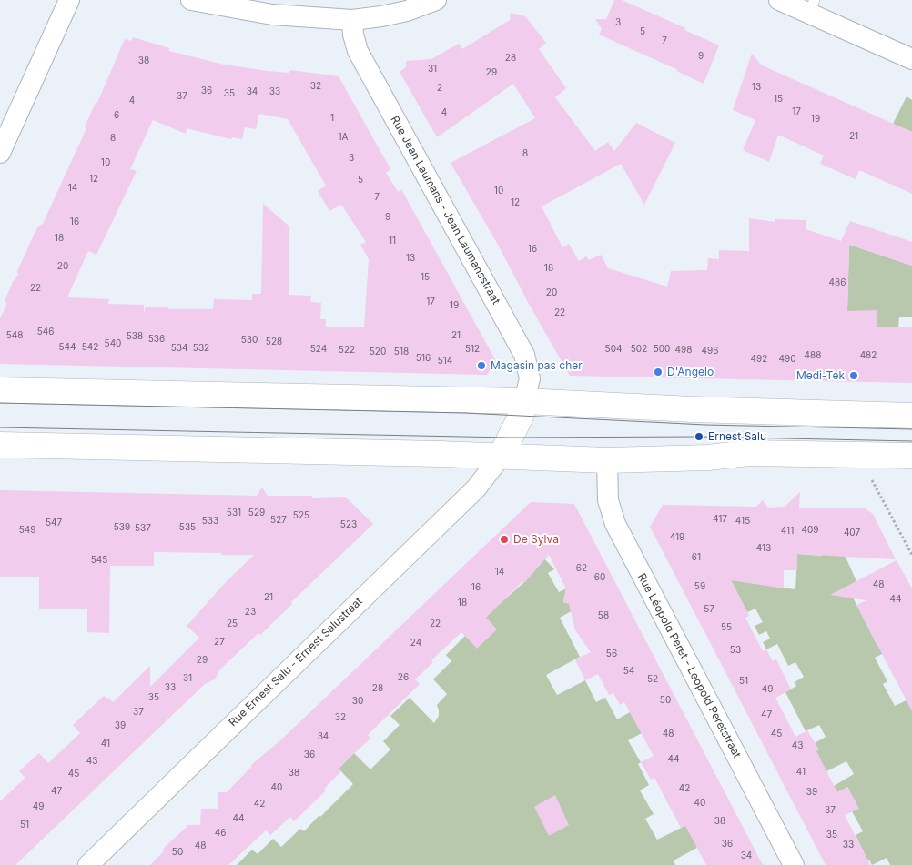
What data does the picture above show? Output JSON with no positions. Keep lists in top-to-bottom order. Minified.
{"streets":{"street":["Rue Jean Laumans - Jean Laumansstraat","Rue Ernest Salu - Ernest Salustraat","Rue Léopold Peret - Leopold Peretstraat"]},"places":["Magasin pas cher","D'Angelo","Medi-Tek","Ernest Salu","De Sylva"],"house_numbers":["3","5","7","9","28","38","31","29","32","13","2","36","34","33","35","37","15","4","17","4","6","1","19","21","1A","8","8","3","10","12","5","14","10","7","12","9","16","18","11","16","13","20","18","15","486","22","20","17","19","22","546","548","21","538","536","530","528","540","544","542","534","532","524","512","504","502","500","522","498","496","520","518","488","482","516","492","490","514","531","529","525","417","527","533","415","547","523","539","535","537","549","409","411","407","419","413","61","545","62","14","60","48","59","16","21","44","18","57","23","58","25","22","55","27","24","53","56","29","54","26","31","52","51","33","28","49","35","50","30","37","47","32","39","48","45","34","41","43","36","44","43","41","38","45","40","42","47","39","40","42","49","37","44","38","51","46","35","36","33","48","50","34"]}
